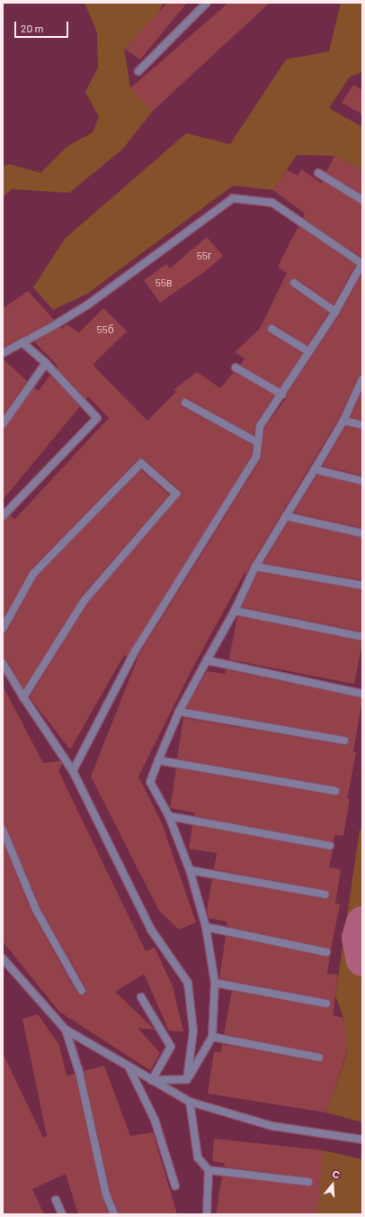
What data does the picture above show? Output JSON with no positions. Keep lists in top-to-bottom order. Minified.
{"house_numbers":["55г","55в","55б"],"scale_bar":"20 m","north":"top"}
